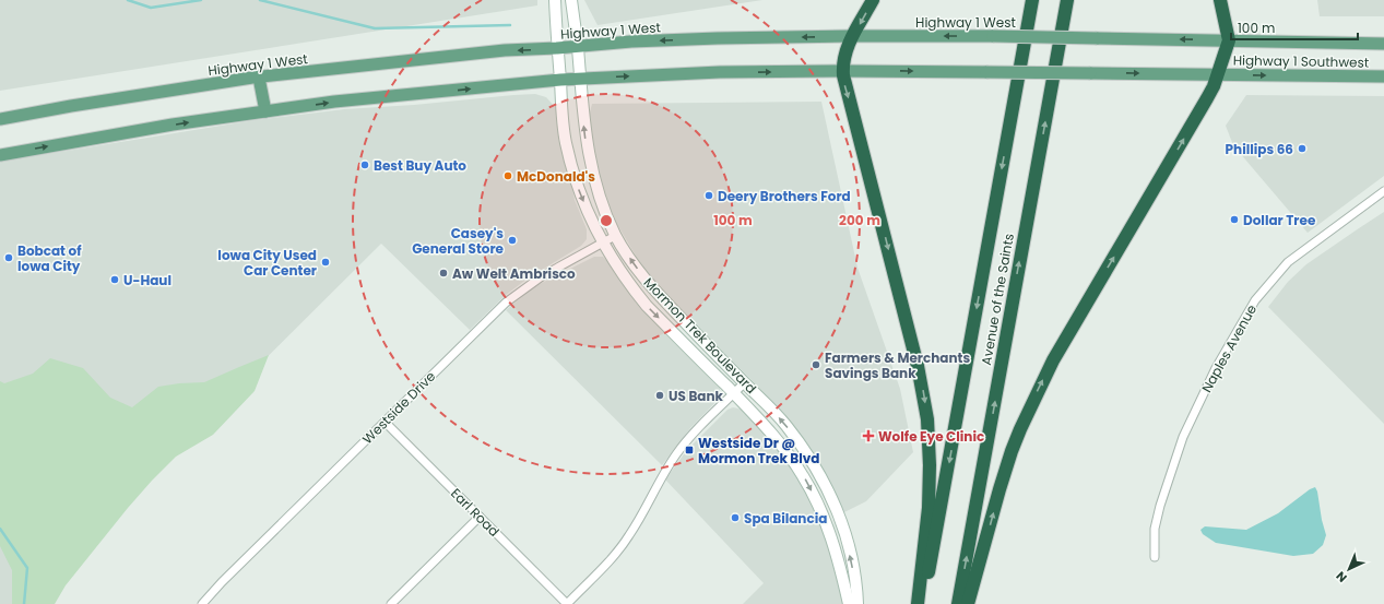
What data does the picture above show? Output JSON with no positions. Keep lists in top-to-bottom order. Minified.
{"streets":{"highway":["Avenue of the Saints"],"main road":["Highway 1 West","Highway 1 Southwest","Mormon Trek Boulevard"],"street":["Naples Avenue","Westside Drive","Earl Road"]},"crossings":[["Highway 1 West","Highway 1 Southwest"],["Highway 1 West","Mormon Trek Boulevard"],["Mormon Trek Boulevard","Westside Drive"],["Westside Drive","Earl Road"]],"places":{"other":["Phillips 66","Best Buy Auto","McDonald's","Deery Brothers Ford","Dollar Tree","Casey's General Store","Bobcat of Iowa City","Iowa City Used Car Center","Aw Welt Ambrisco","U-Haul","Farmers & Merchants Savings Bank","US Bank","Spa Bilancia"],"health":["Wolfe Eye Clinic"],"transit":["Westside Dr @ Mormon Trek Blvd"]},"scale_bar":"100 m","north":"bottom left","rings":["100 m","200 m"]}
